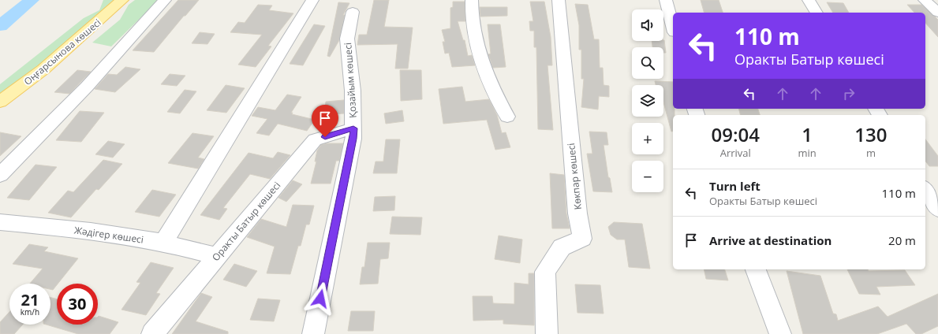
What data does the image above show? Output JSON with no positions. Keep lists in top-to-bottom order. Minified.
{"streets":{"main road":["Оңғарсынова көшесі"],"street":["Қозайым көшесі","Көкпар көшесі","Оракты Батыр көшесі","Жәдігер көшесі"]},"crossings":[["Қозайым көшесі","Оракты Батыр көшесі"],["Оракты Батыр көшесі","Жәдігер көшесі"]],"page":{"map_buttons":["+","−"],"turn":["110 m","Оракты Батыр көшесі"],"eta":["09:04","Arrival","1","min","130","m"],"list":[{"name":"Turn left","note":"Оракты Батыр көшесі","value":"110 m"},{"name":"Arrive at destination","value":"20 m"}],"speed":"21 km/h","limit":"30"}}
